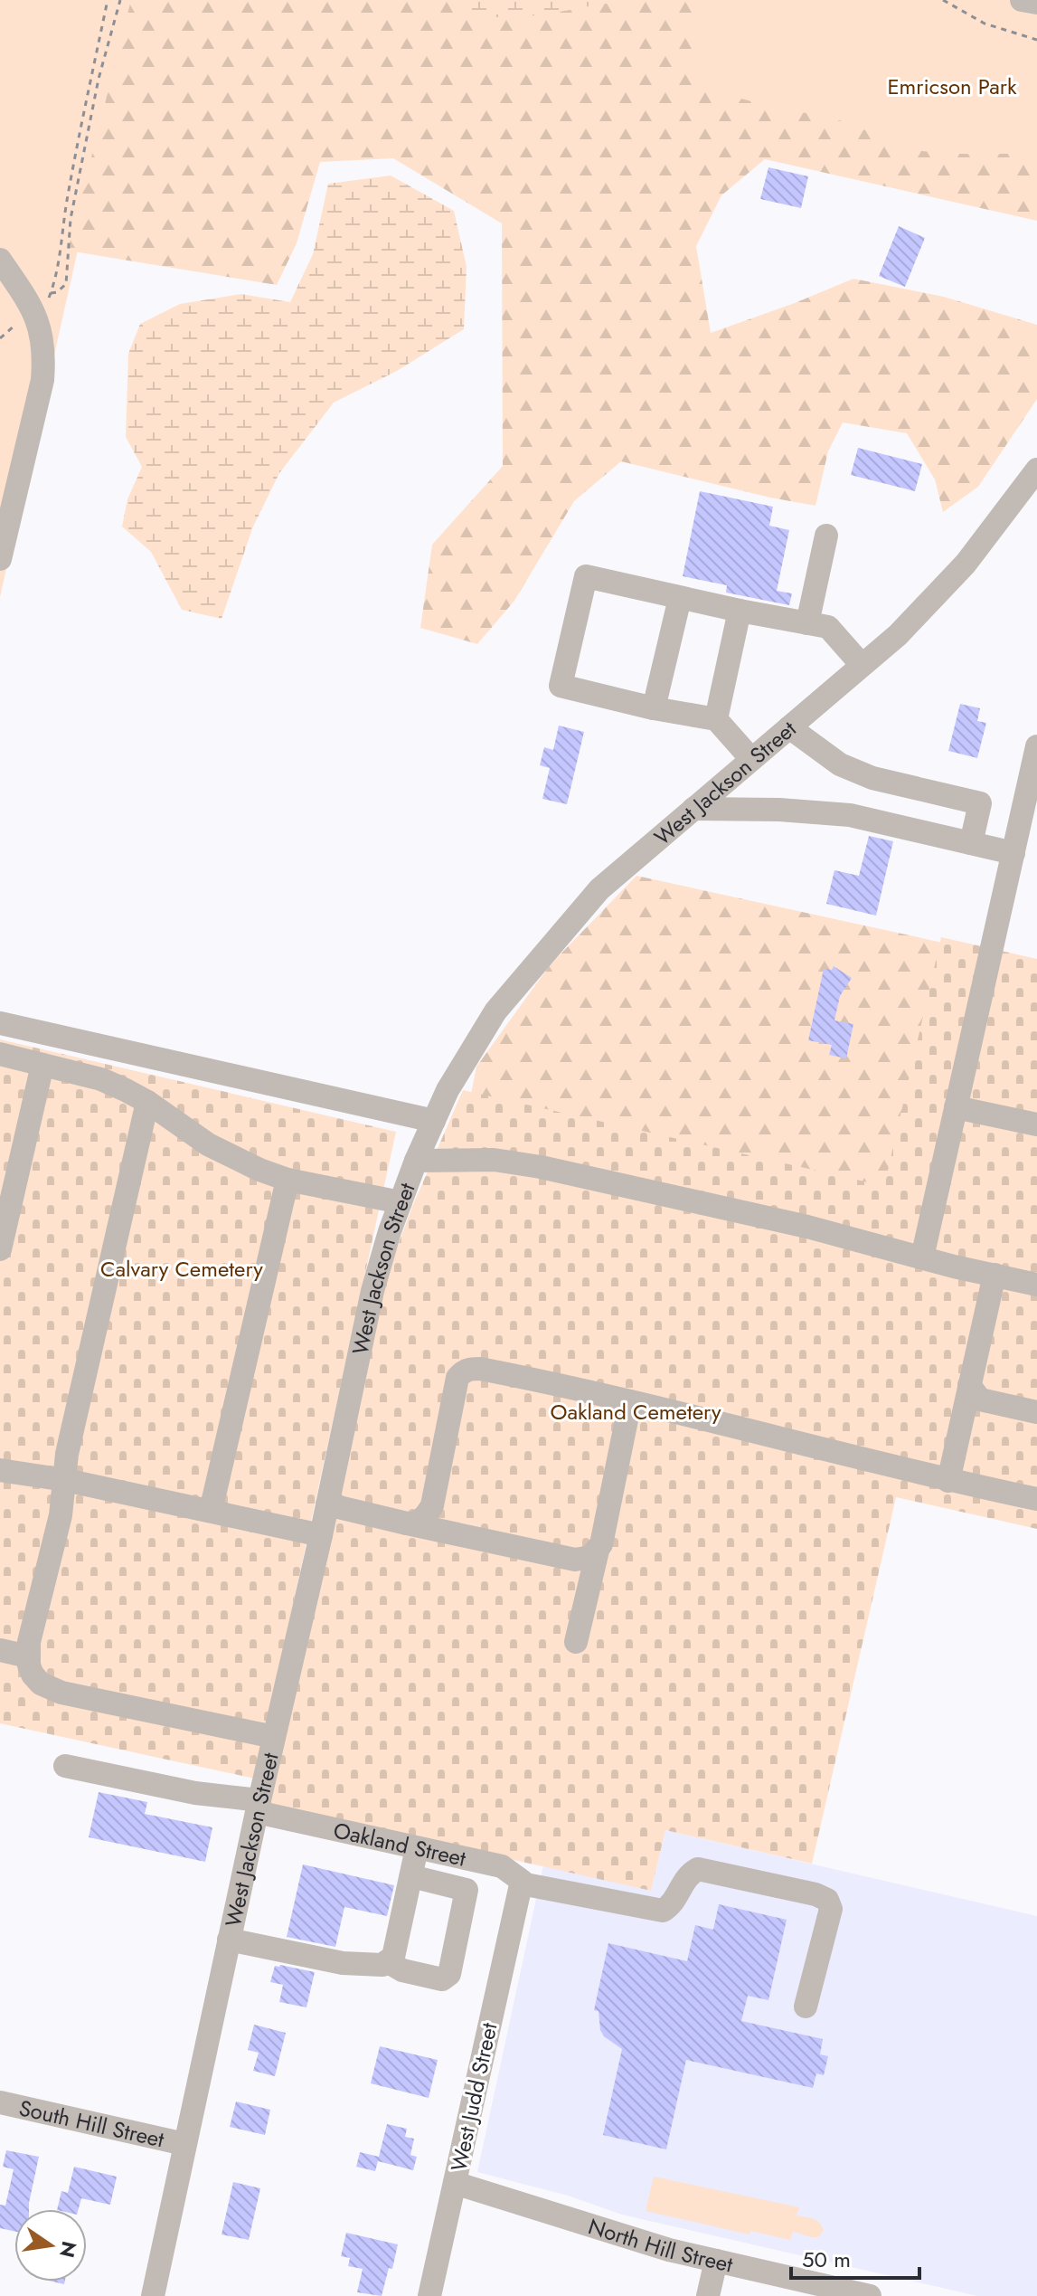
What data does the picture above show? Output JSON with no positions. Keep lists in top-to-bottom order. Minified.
{"streets":{"street":["West Jackson Street","Oakland Street","West Judd Street","South Hill Street","North Hill Street"]},"crossings":[["West Jackson Street","Oakland Street"],["West Jackson Street","South Hill Street"],["Oakland Street","West Judd Street"],["West Judd Street","North Hill Street"]],"parks":["Emricson Park","Calvary Cemetery","Oakland Cemetery"],"scale_bar":"50 m","north":"right"}
